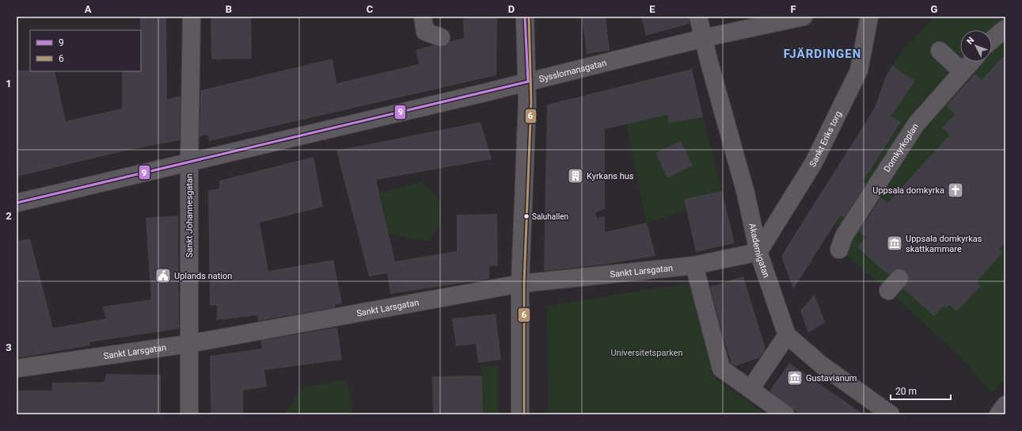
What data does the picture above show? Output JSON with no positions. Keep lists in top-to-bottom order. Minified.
{"streets":{"street":["Sysslomansgatan","Sankt Eriks torg","Domkyrkoplan","Sankt Johannesgatan","Akademigatan","Sankt Larsgatan"]},"crossings":[["Sysslomansgatan","Sankt Johannesgatan"],["Sysslomansgatan","Akademigatan"],["Sankt Eriks torg","Akademigatan"],["Sankt Eriks torg","Sankt Larsgatan"],["Sankt Johannesgatan","Sankt Larsgatan"],["Akademigatan","Sankt Larsgatan"]],"districts":["FJÄRDINGEN"],"parks":["Universitetsparken"],"places":{"building":["Kyrkans hus"],"church":["Uppsala domkyrka"],"other":["Saluhallen"],"museum":["Uppsala domkyrkas skattkammare","Gustavianum"],"public building":["Uplands nation"]},"lines":["transit line 9","transit line 6"],"legend":["9","6"],"scale_bar":"20 m","north":"top left","grid":{"columns":["A","B","C","D","E","F","G"],"rows":["1","2","3"]}}
